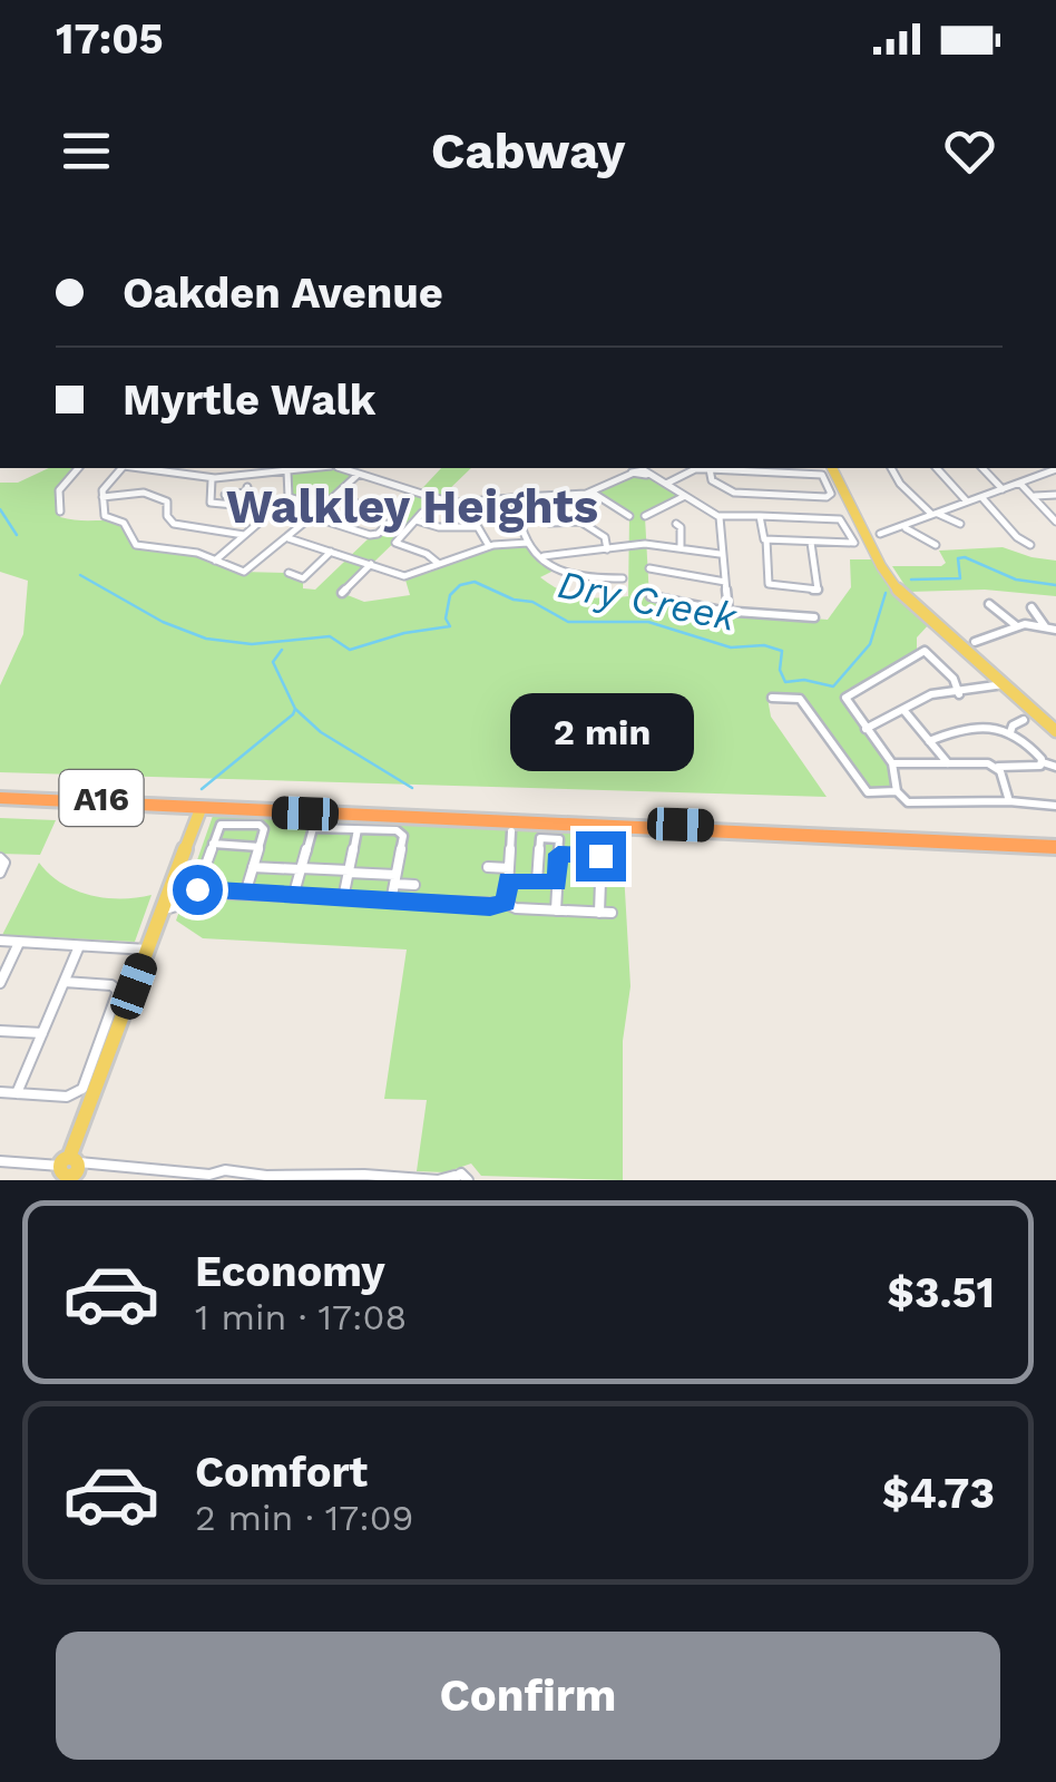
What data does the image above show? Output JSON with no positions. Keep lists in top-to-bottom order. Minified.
{"streets":{"highway":["A16"]},"districts":["Walkley Heights"],"water":["Dry Creek"],"page":{"status":"17:05","header":"Cabway","banner":["Oakden Avenue","Myrtle Walk"],"bubble":"2 min","list":[{"name":"Economy","note":"1 min · 17:08","value":"$3.51"},{"name":"Comfort","note":"2 min · 17:09","value":"$4.73"}],"buttons":"Confirm"}}
